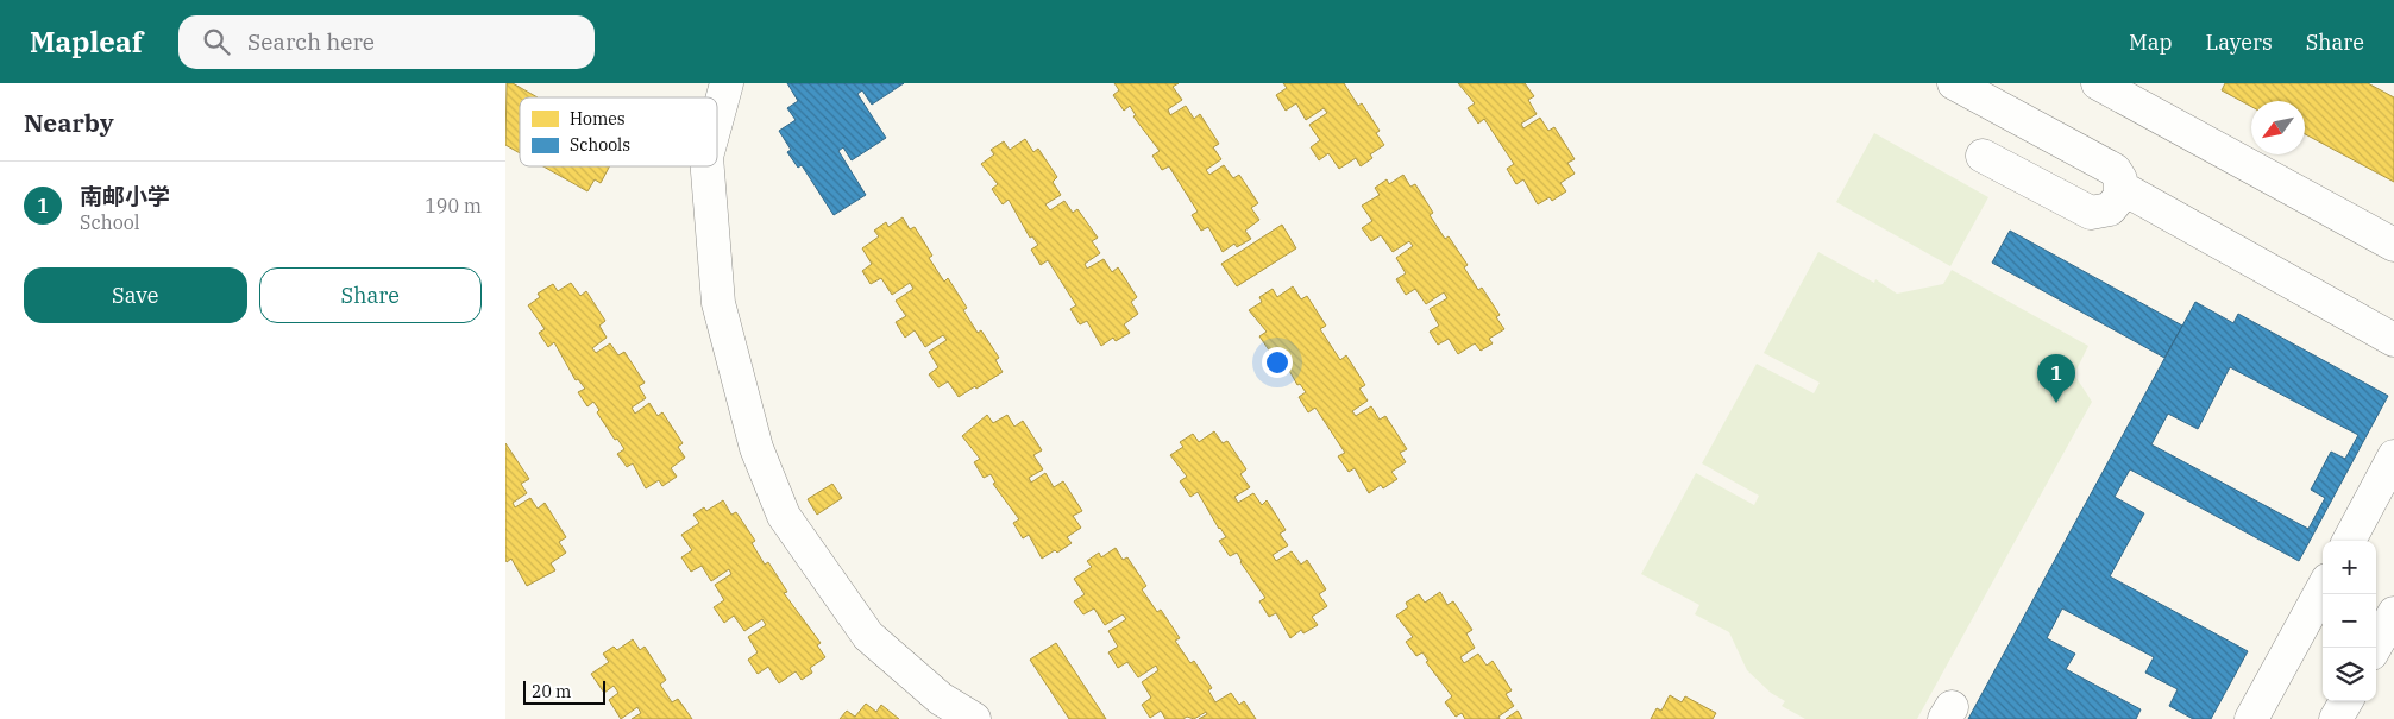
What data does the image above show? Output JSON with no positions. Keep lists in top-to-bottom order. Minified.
{"legend":["Homes","Schools"],"scale_bar":"20 m","north":"bottom left","page":{"header":"Mapleaf","search":"Search here","nav":["Map","Layers","Share"],"heading":"Nearby","list":[{"mark":"1","name":"南邮小学","note":"School","value":"190 m"}],"buttons":["Save","Share"],"pins":"1","map_buttons":["+","−"],"scale":"20 m"}}
